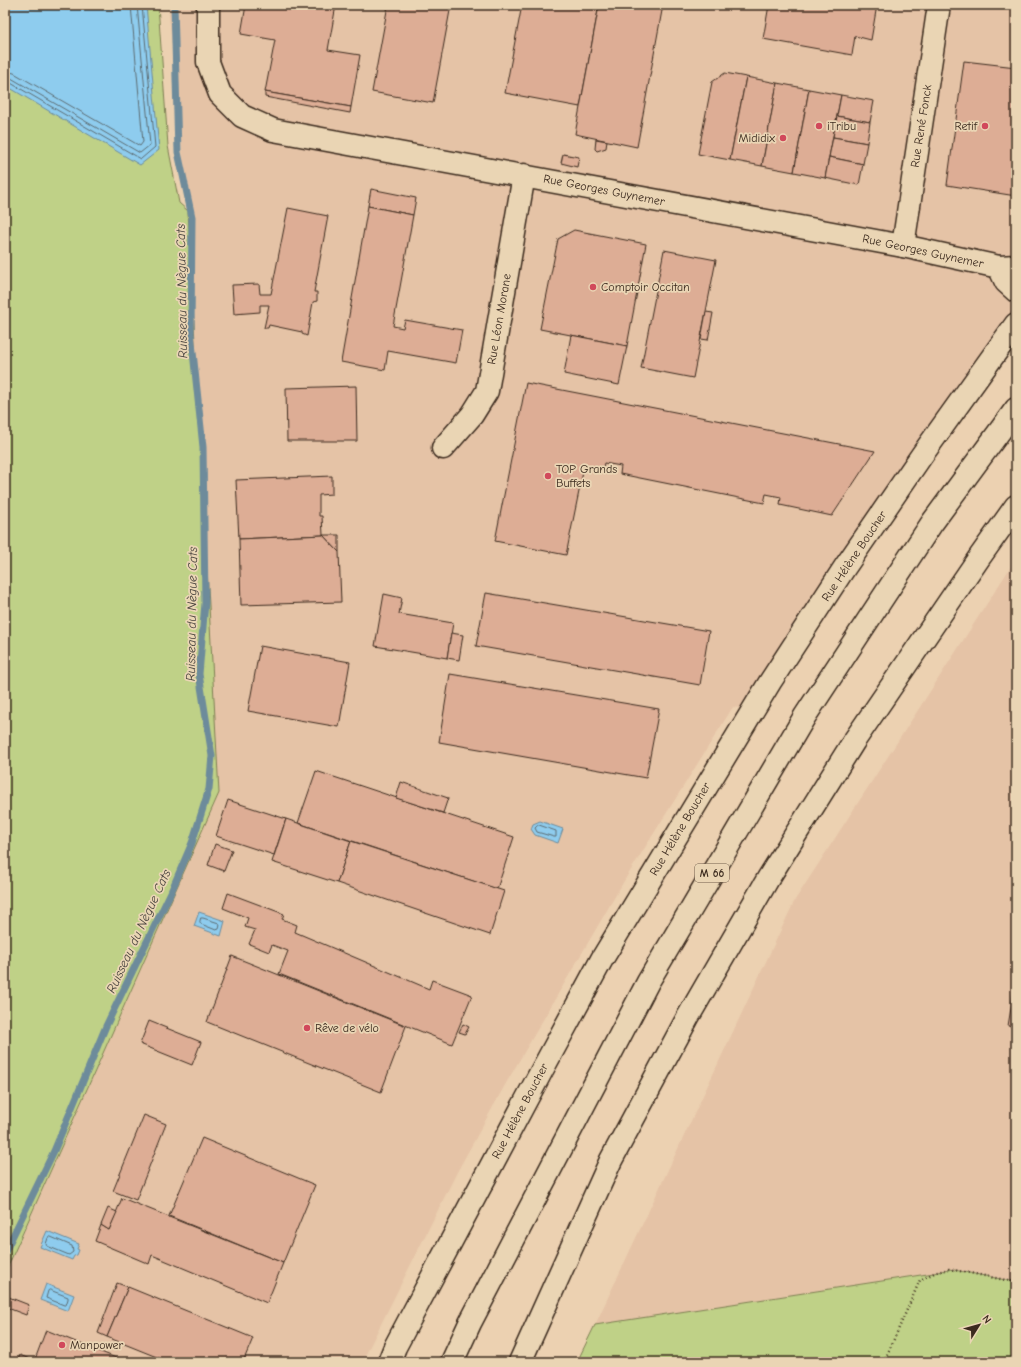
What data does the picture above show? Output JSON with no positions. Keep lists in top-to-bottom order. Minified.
{"streets":{"main road":["Rue René Fonck","Rue Georges Guynemer","Rue Léon Morane","Rue Hélène Boucher","M 66"]},"crossings":[["Rue René Fonck","Rue Georges Guynemer"],["Rue Georges Guynemer","Rue Léon Morane"]],"water":["Ruisseau du Nègue Cats"],"places":["iTribu","Retif","Mididix","Comptoir Occitan","TOP Grands Buffets","Rêve de vélo","Manpower"],"north":"top right"}
